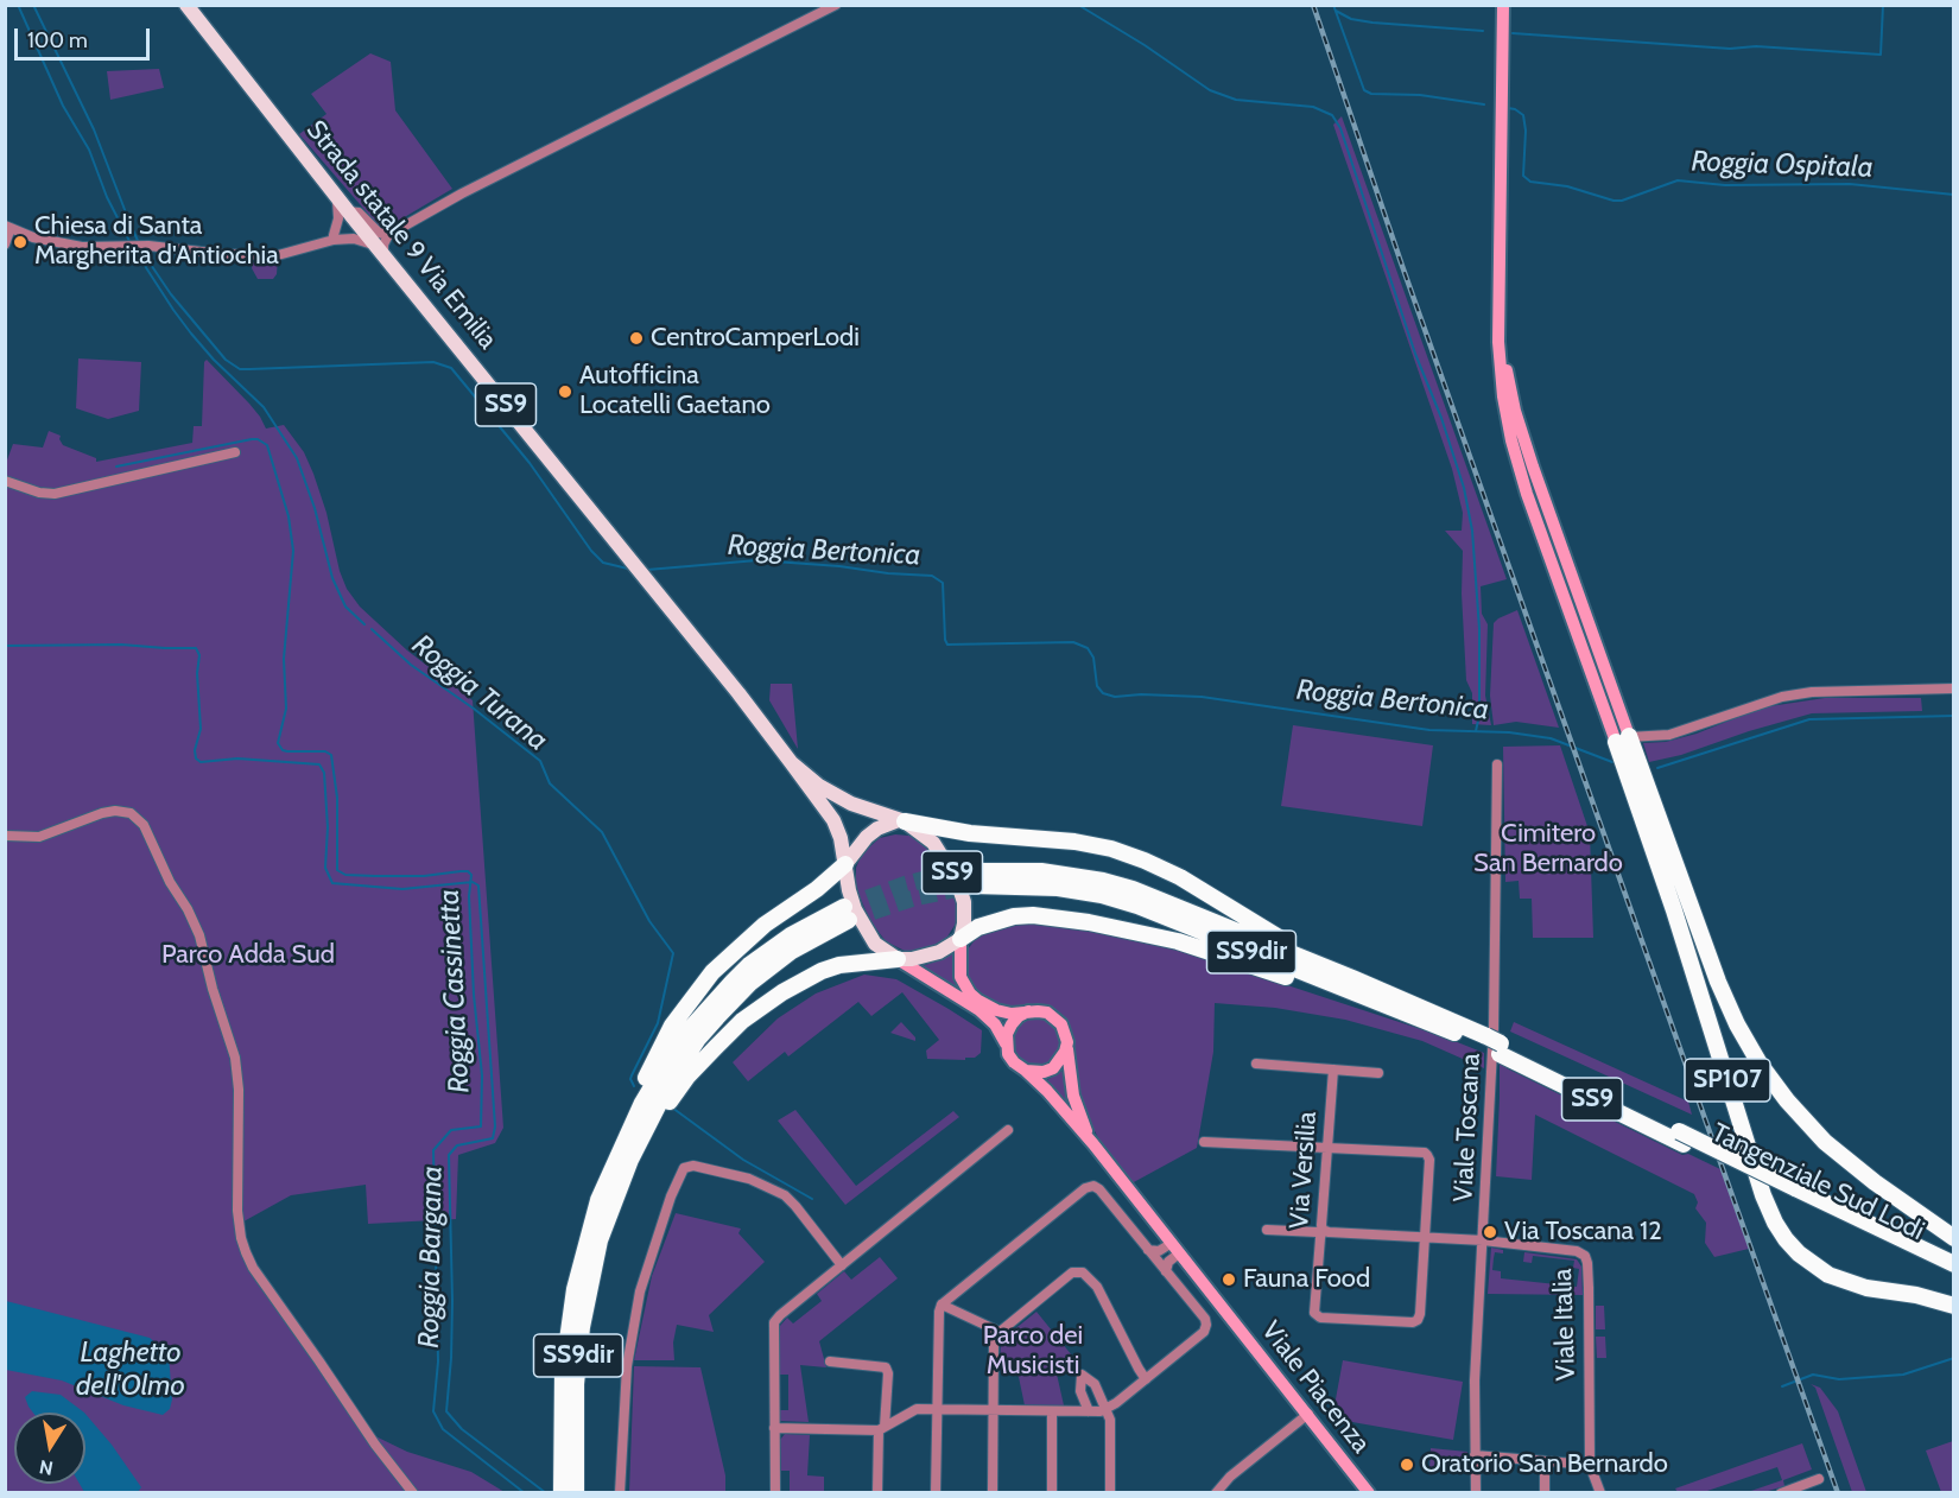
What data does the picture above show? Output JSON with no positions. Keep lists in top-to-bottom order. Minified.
{"streets":{"highway":["SS9dir","SP107","Tangenziale Sud Lodi"],"main road":["Strada statale 9 Via Emilia","SS9"],"street":["Viale Toscana","Via Versilia","Viale Italia","Viale Piacenza"]},"crossings":[["Strada statale 9 Via Emilia","SS9"],["SS9dir","Tangenziale Sud Lodi"],["Viale Toscana","Viale Italia"],["Via Versilia","Viale Italia"]],"water":["Roggia Ospitala","Roggia Bertonica","Roggia Turana","Roggia Cassinetta","Roggia Bargana","Laghetto dell'Olmo"],"parks":["Cimitero San Bernardo","Parco Adda Sud","Parco dei Musicisti"],"places":["Chiesa di Santa Margherita d'Antiochia","CentroCamperLodi","Autofficina Locatelli Gaetano","Via Toscana 12","Fauna Food","Oratorio San Bernardo"],"scale_bar":"100 m","north":"bottom"}
